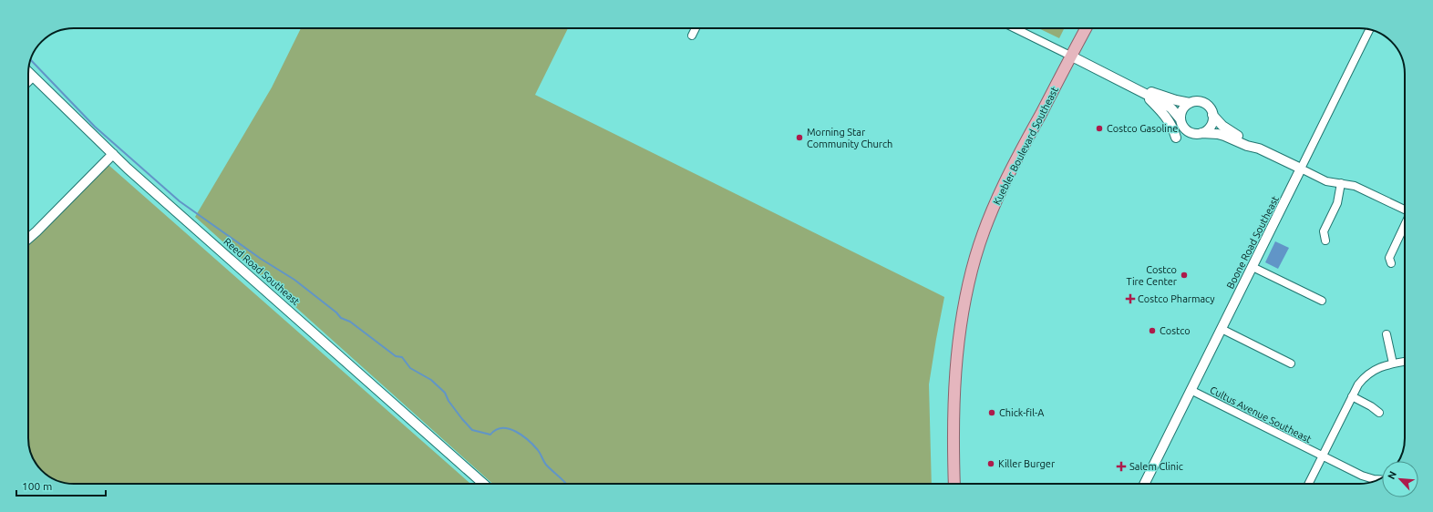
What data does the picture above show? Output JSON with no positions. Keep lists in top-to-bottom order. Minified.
{"streets":{"main road":["Kuebler Boulevard Southeast"],"street":["Boone Road Southeast","Reed Road Southeast","Cultus Avenue Southeast"]},"crossings":[["Boone Road Southeast","Cultus Avenue Southeast"]],"places":{"other":["Costco Gasoline","Morning Star Community Church","Costco Tire Center","Costco","Chick-fil-A","Killer Burger"],"health":["Costco Pharmacy","Salem Clinic"]},"scale_bar":"100 m","north":"top left"}
